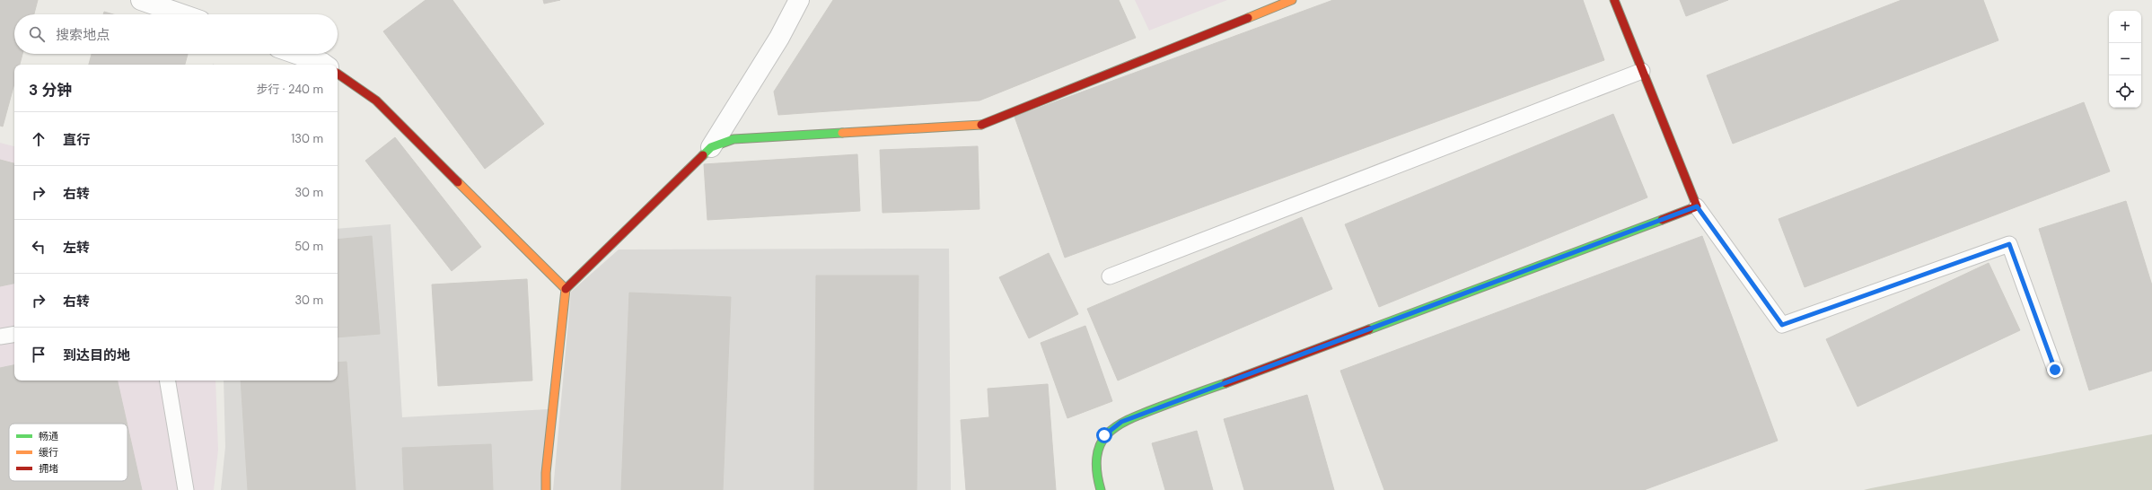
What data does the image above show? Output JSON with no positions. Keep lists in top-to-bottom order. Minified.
{"legend":["畅通","缓行","拥堵"],"page":{"map_buttons":["+","−"],"search":"搜索地点","heading":["3 分钟","步行 · 240 m"],"list":[["直行","130 m"],["右转","30 m"],["左转","50 m"],["右转","30 m"],"到达目的地"]}}
